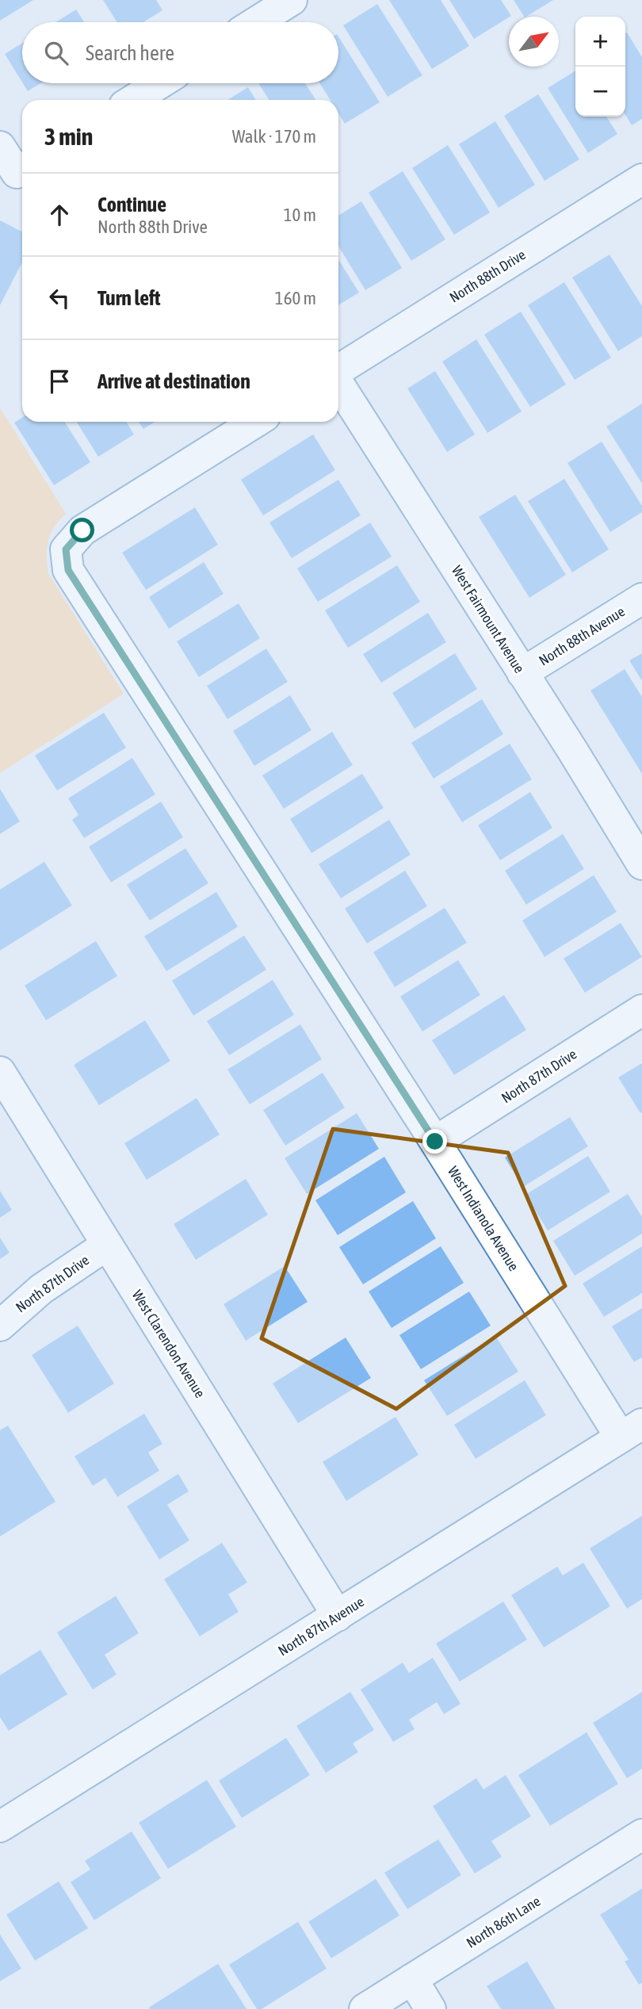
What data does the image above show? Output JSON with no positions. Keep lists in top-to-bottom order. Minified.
{"streets":{"street":["North 88th Drive","West Fairmount Avenue","North 88th Avenue","North 87th Drive","West Indianola Avenue","West Clarendon Avenue","North 87th Avenue","North 86th Lane"]},"crossings":[["West Fairmount Avenue","North 88th Avenue"],["North 87th Drive","West Indianola Avenue"],["North 87th Drive","West Clarendon Avenue"],["West Indianola Avenue","North 87th Avenue"],["West Clarendon Avenue","North 87th Avenue"]],"north":"top right","page":{"map_buttons":["+","−"],"search":"Search here","heading":["3 min","Walk · 170 m"],"list":[["Continue","North 88th Drive","10 m"],["Turn left","160 m"],"Arrive at destination"]}}
